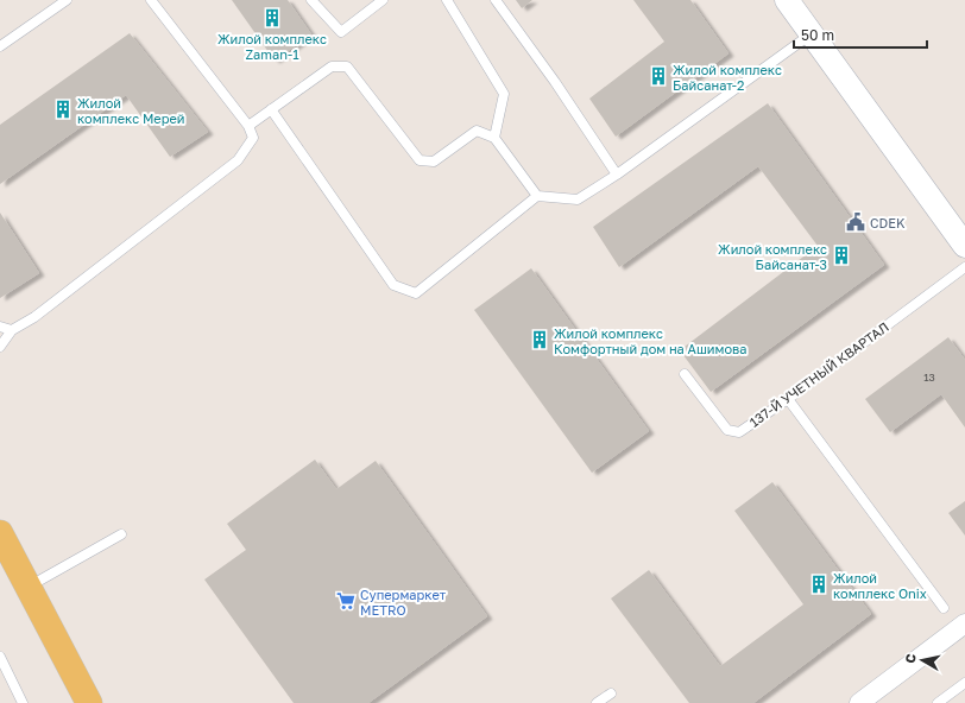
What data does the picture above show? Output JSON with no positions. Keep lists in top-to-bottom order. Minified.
{"streets":{"lane":["137-Й УЧЕТНЫЙ КВАРТАЛ"]},"places":{"building":["Жилой комплекс Zaman-1","Жилой комплекс Байсанат-2","Жилой комплекс Мерей","Жилой комплекс Байсанат-3","Жилой комплекс Комфортный дом на Ашимова","Жилой комплекс Onix"],"public building":["CDEK"],"supermarket":["Супермаркет METRO"]},"house_numbers":["13"],"scale_bar":"50 m","north":"left"}
